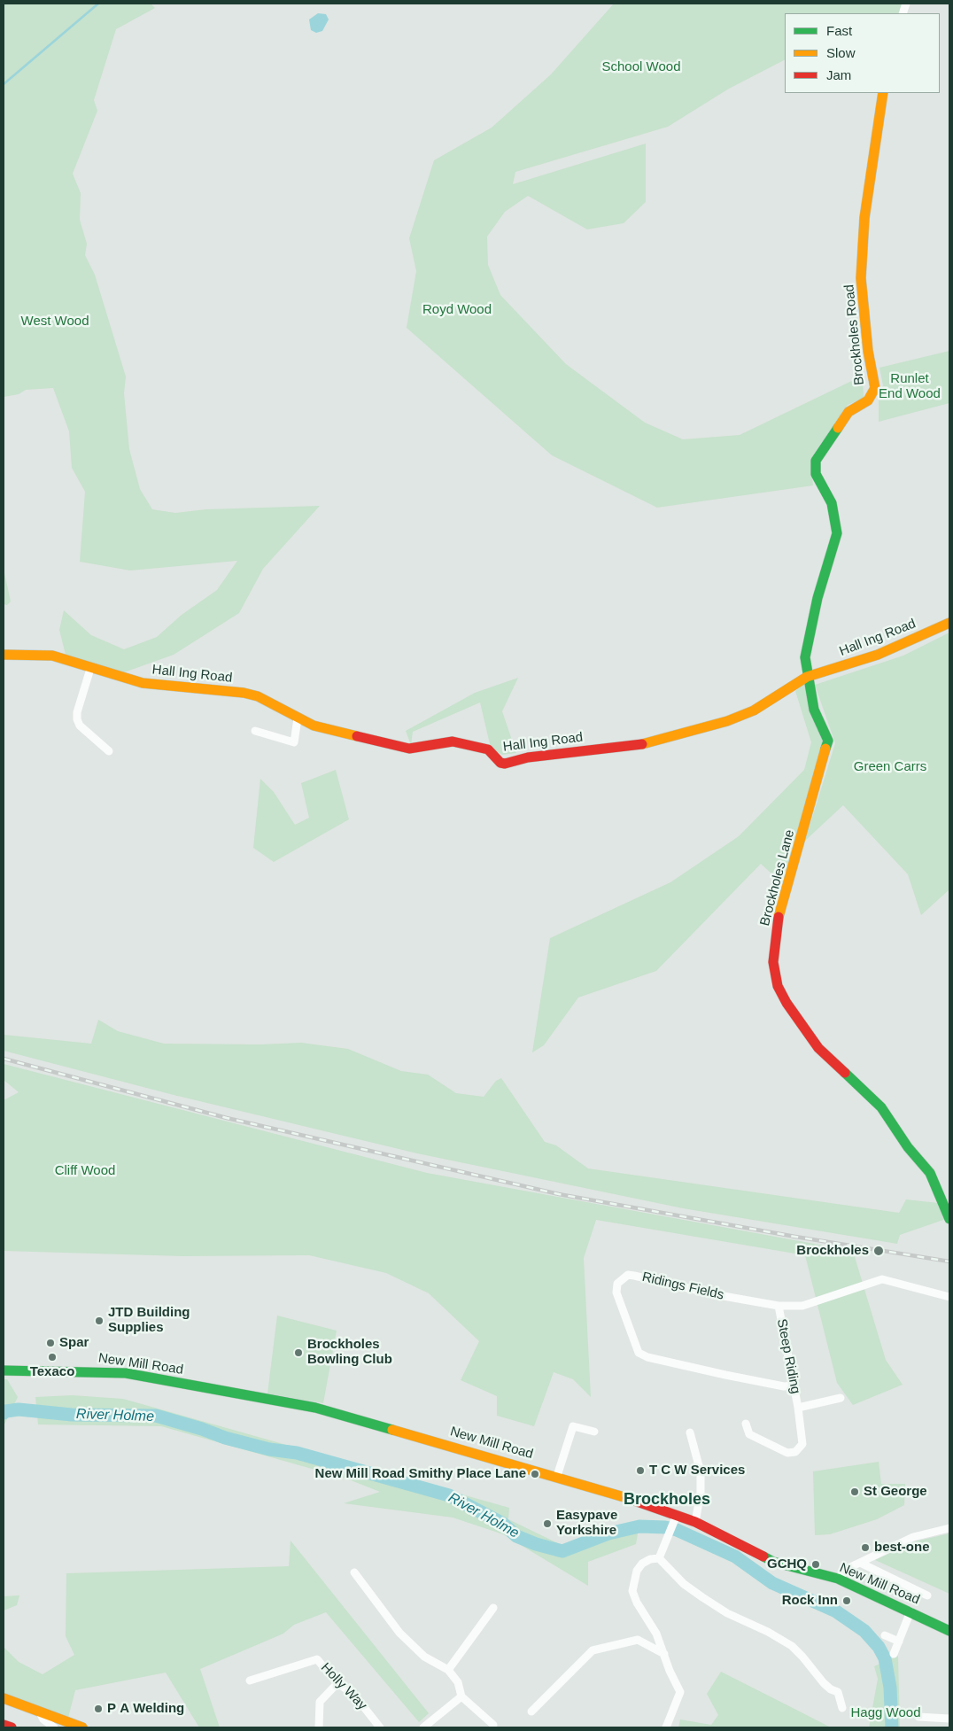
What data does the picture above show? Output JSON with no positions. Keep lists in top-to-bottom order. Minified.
{"streets":{"street":["Brockholes Road","Hall Ing Road","Brockholes Lane","Ridings Fields","Steep Riding","New Mill Road","Holly Way"]},"crossings":[["Brockholes Road","Hall Ing Road"],["Brockholes Road","Brockholes Lane"],["Hall Ing Road","Brockholes Lane"],["Ridings Fields","Steep Riding"]],"districts":["Brockholes"],"water":["River Holme"],"parks":["School Wood","Royd Wood","West Wood","Runlet End Wood","Green Carrs","Cliff Wood","Hagg Wood"],"places":["Brockholes","JTD Building Supplies","Spar","Brockholes Bowling Club","Texaco","T C W Services","New Mill Road Smithy Place Lane","St George","Easypave Yorkshire","best-one","GCHQ","Rock Inn","P A Welding"],"legend":["Fast","Slow","Jam"]}
